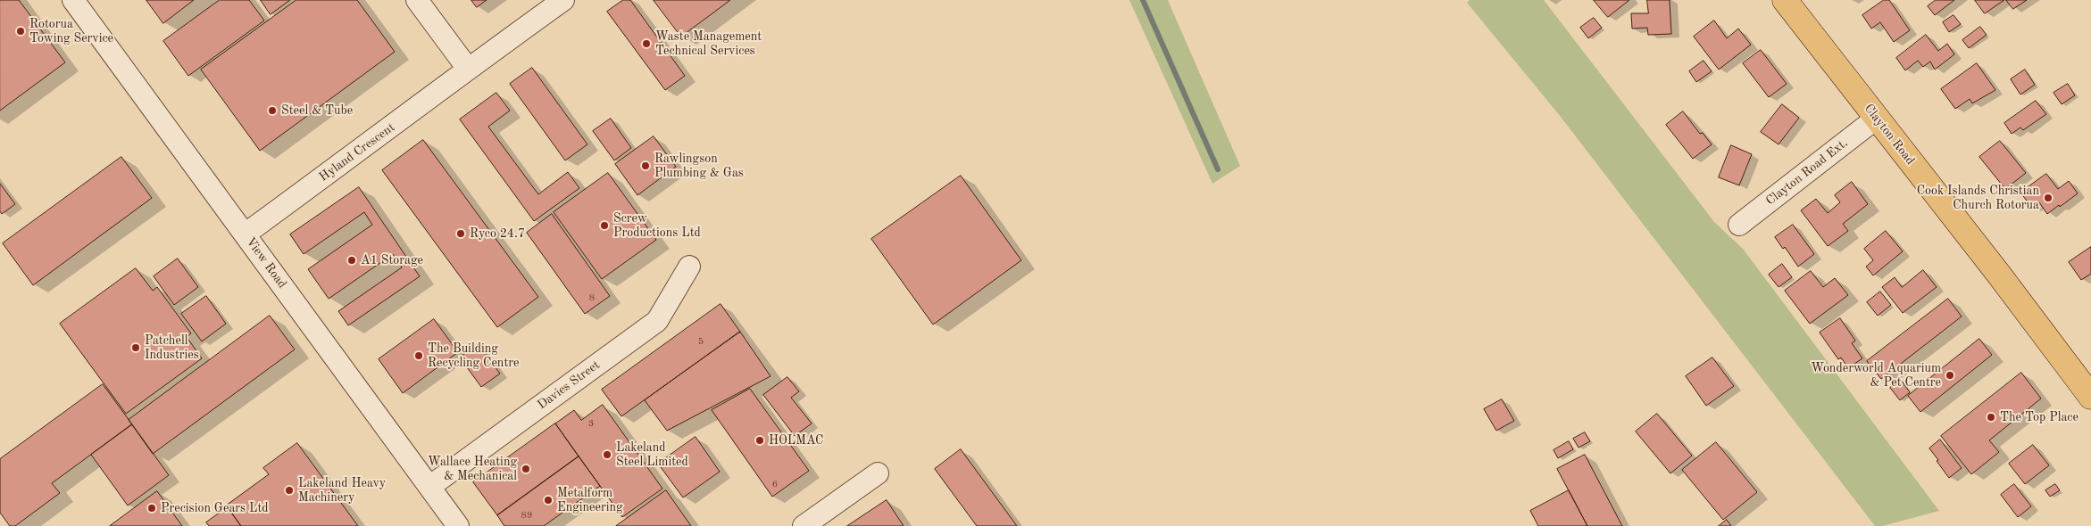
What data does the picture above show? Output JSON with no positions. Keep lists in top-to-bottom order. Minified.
{"streets":{"main road":["Clayton Road"],"street":["Hyland Crescent","Clayton Road Ext.","View Road","Davies Street"]},"crossings":[["Clayton Road","Clayton Road Ext."],["Hyland Crescent","View Road"],["View Road","Davies Street"]],"places":["Rotorua Towing Service","Waste Management Technical Services","Steel & Tube","Rawlingson Plumbing & Gas","Cook Islands Christian Church Rotorua","Screw Productions Ltd","Ryco 24.7","A1 Storage","Patchell Industries","The Building Recycling Centre","Wonderworld Aquarium & Pet Centre","The Top Place","HOLMAC","Lakeland Steel Limited","Wallace Heating & Mechanical","Lakeland Heavy Machinery","Metalform Engineering","Precision Gears Ltd"],"house_numbers":["8","5","3","6","89"]}
